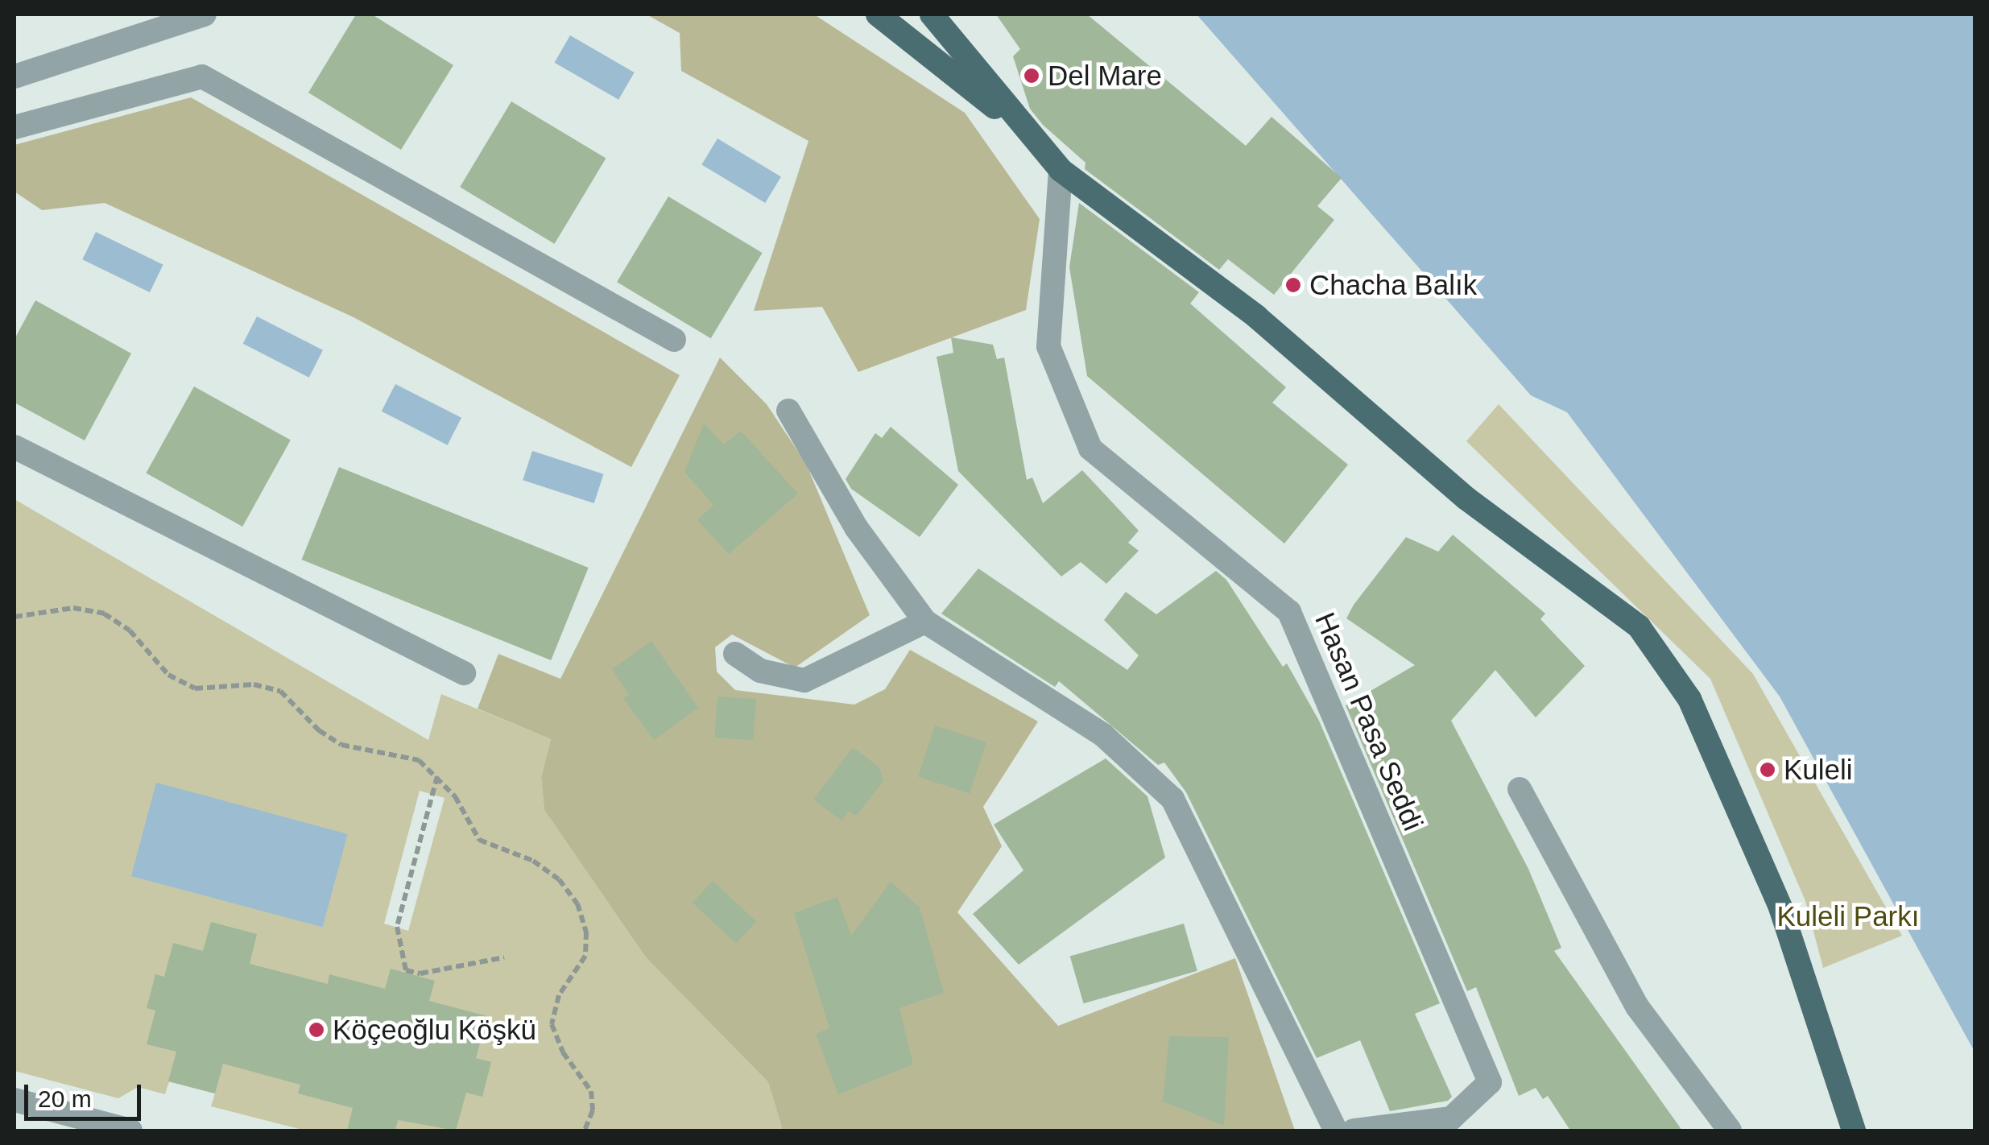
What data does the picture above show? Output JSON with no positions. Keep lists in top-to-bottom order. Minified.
{"streets":{"street":["Hasan Pasa Seddi"]},"parks":["Kuleli Parkı"],"places":["Del Mare","Chacha Balık","Kuleli","Köçeoğlu Köşkü"],"scale_bar":"20 m"}
